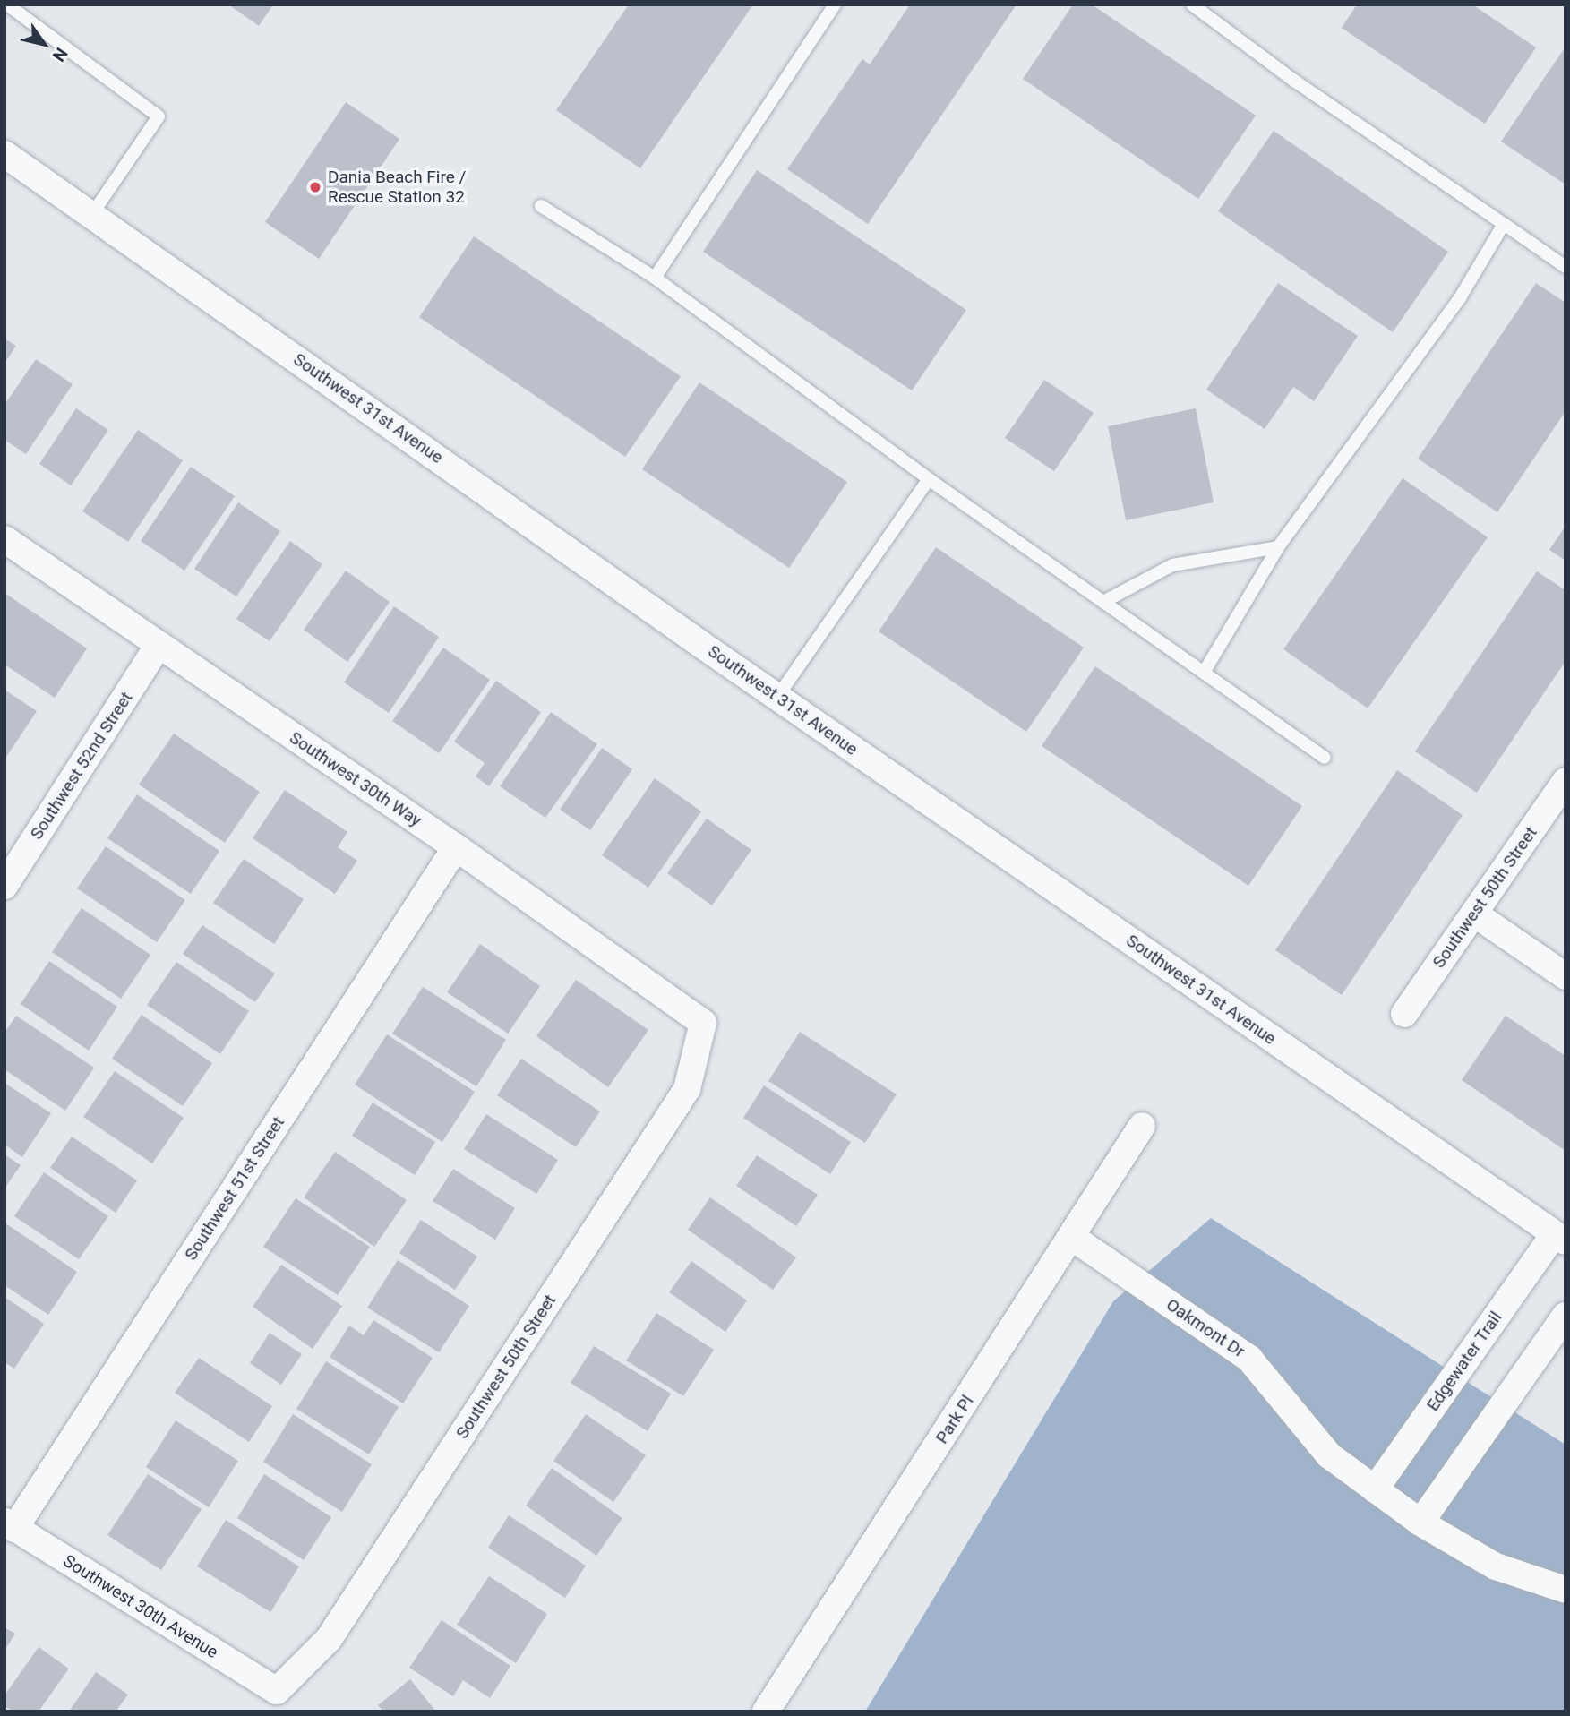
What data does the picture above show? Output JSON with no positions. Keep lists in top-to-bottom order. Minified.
{"streets":{"street":["Southwest 31st Avenue","Southwest 52nd Street","Southwest 30th Way","Southwest 50th Street","Southwest 51st Street","Oakmont Dr","Edgewater Trail","Park Pl","Southwest 30th Avenue"]},"crossings":[["Southwest 31st Avenue","Edgewater Trail"],["Southwest 52nd Street","Southwest 30th Way"],["Southwest 30th Way","Southwest 50th Street"],["Southwest 30th Way","Southwest 51st Street"],["Southwest 50th Street","Southwest 30th Avenue"],["Southwest 51st Street","Southwest 30th Avenue"],["Oakmont Dr","Edgewater Trail"],["Oakmont Dr","Park Pl"]],"places":["Dania Beach Fire / Rescue Station 32"],"north":"bottom right"}
